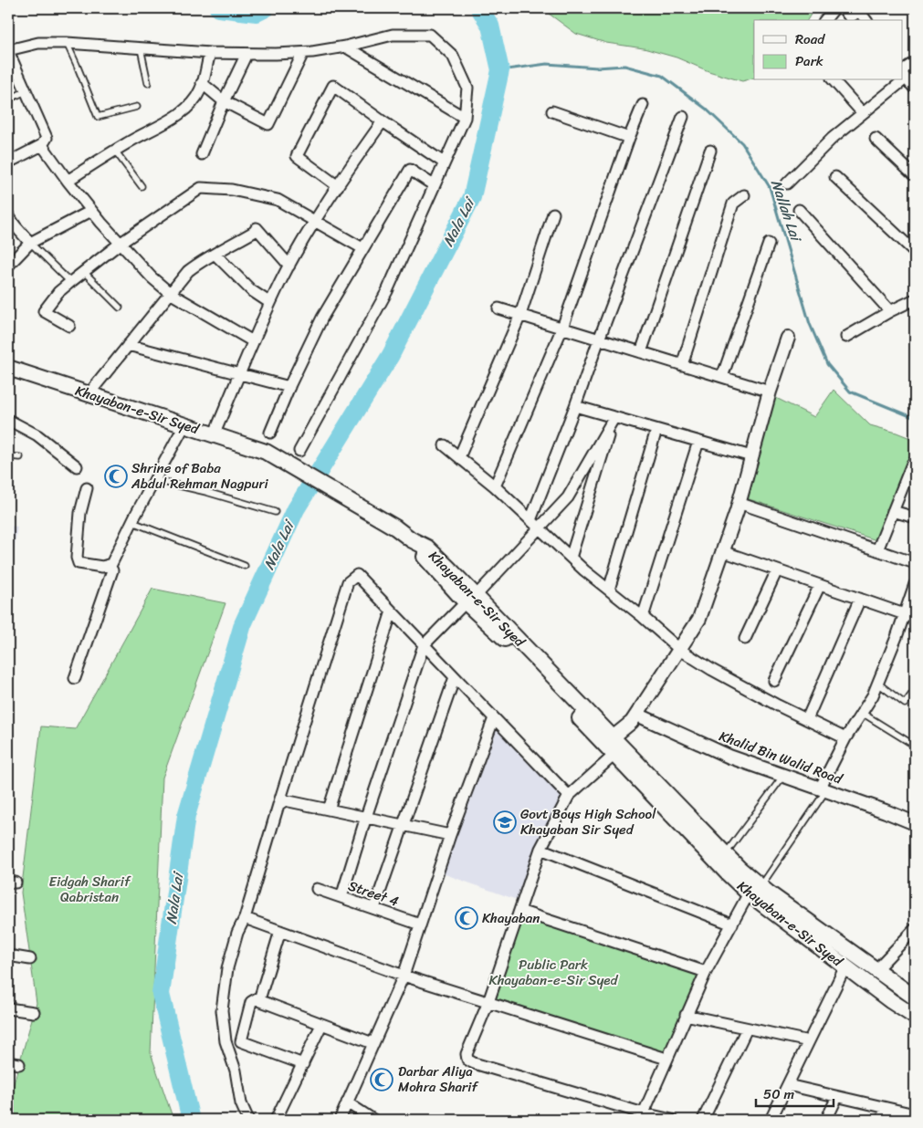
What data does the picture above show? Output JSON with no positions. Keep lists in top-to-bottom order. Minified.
{"streets":{"main road":["Khayaban-e-Sir Syed"],"street":["Khalid Bin Walid Road","Street 4"]},"water":["Nallah Lai","Nala Lai"],"parks":["Eidgah Sharif Qabristan","Public Park Khayaban-e-Sir Syed"],"places":{"mosque":["Shrine of Baba Abdul Rehman Nagpuri","Khayaban","Darbar Aliya Mohra Sharif"],"school or university":["Govt Boys High School Khayaban Sir Syed"]},"legend":["Road","Park"],"scale_bar":"50 m"}
